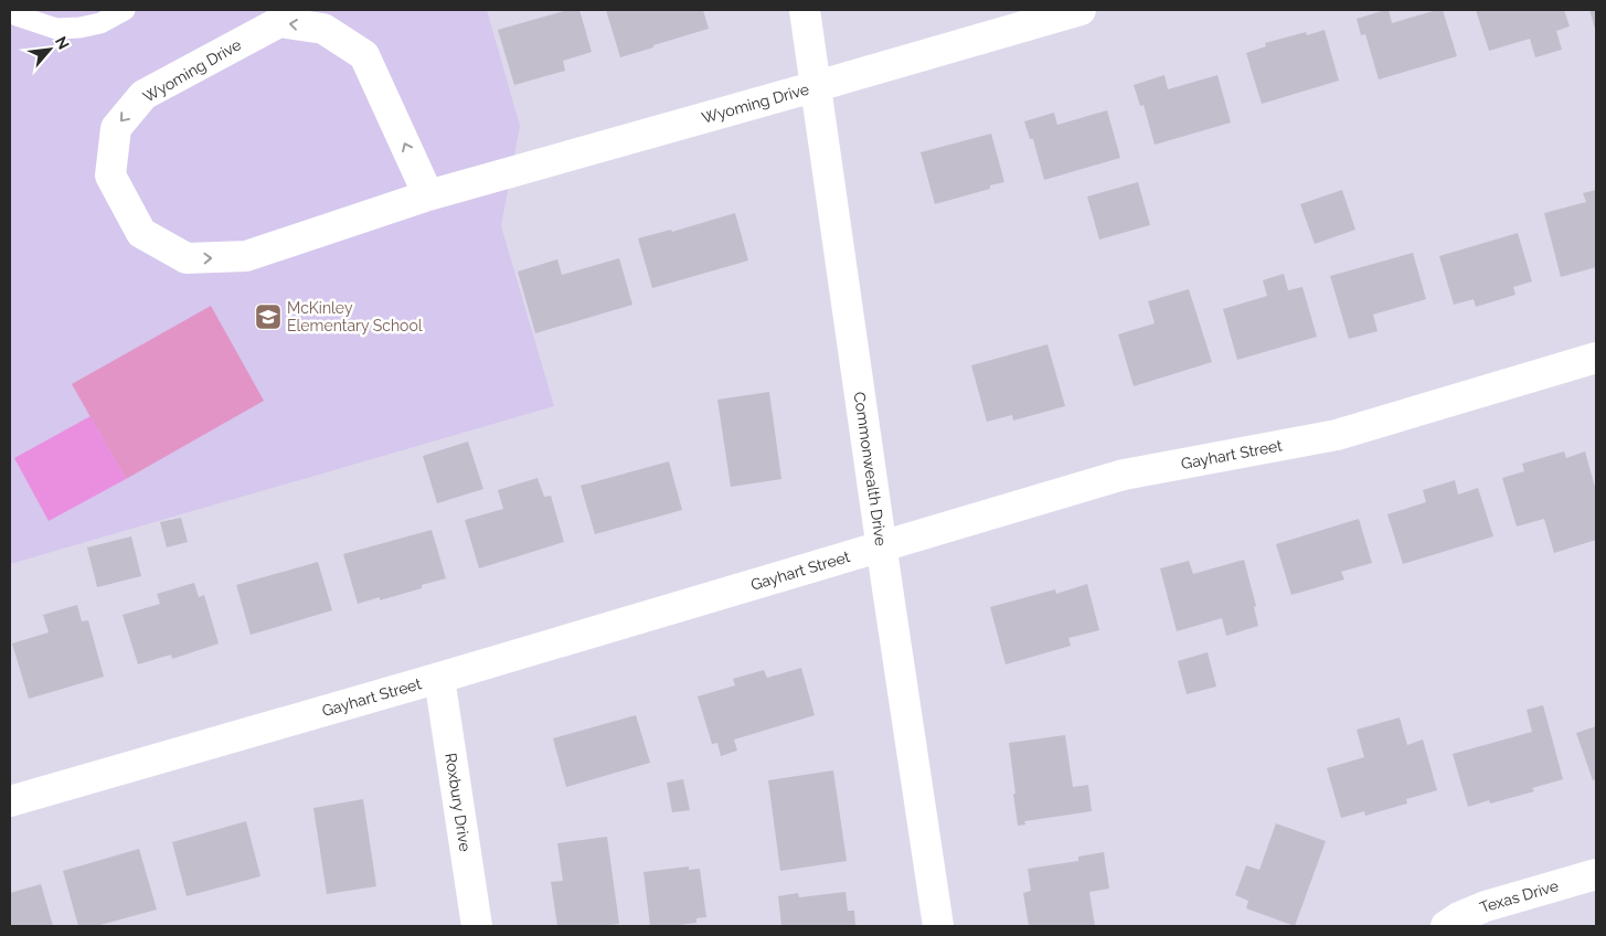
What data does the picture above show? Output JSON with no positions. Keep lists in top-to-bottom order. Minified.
{"streets":{"street":["Wyoming Drive","Gayhart Street","Commonwealth Drive","Roxbury Drive","Texas Drive"]},"crossings":[["Wyoming Drive","Commonwealth Drive"],["Gayhart Street","Commonwealth Drive"],["Gayhart Street","Roxbury Drive"]],"places":{"school or university":["McKinley Elementary School"]},"north":"top right"}
